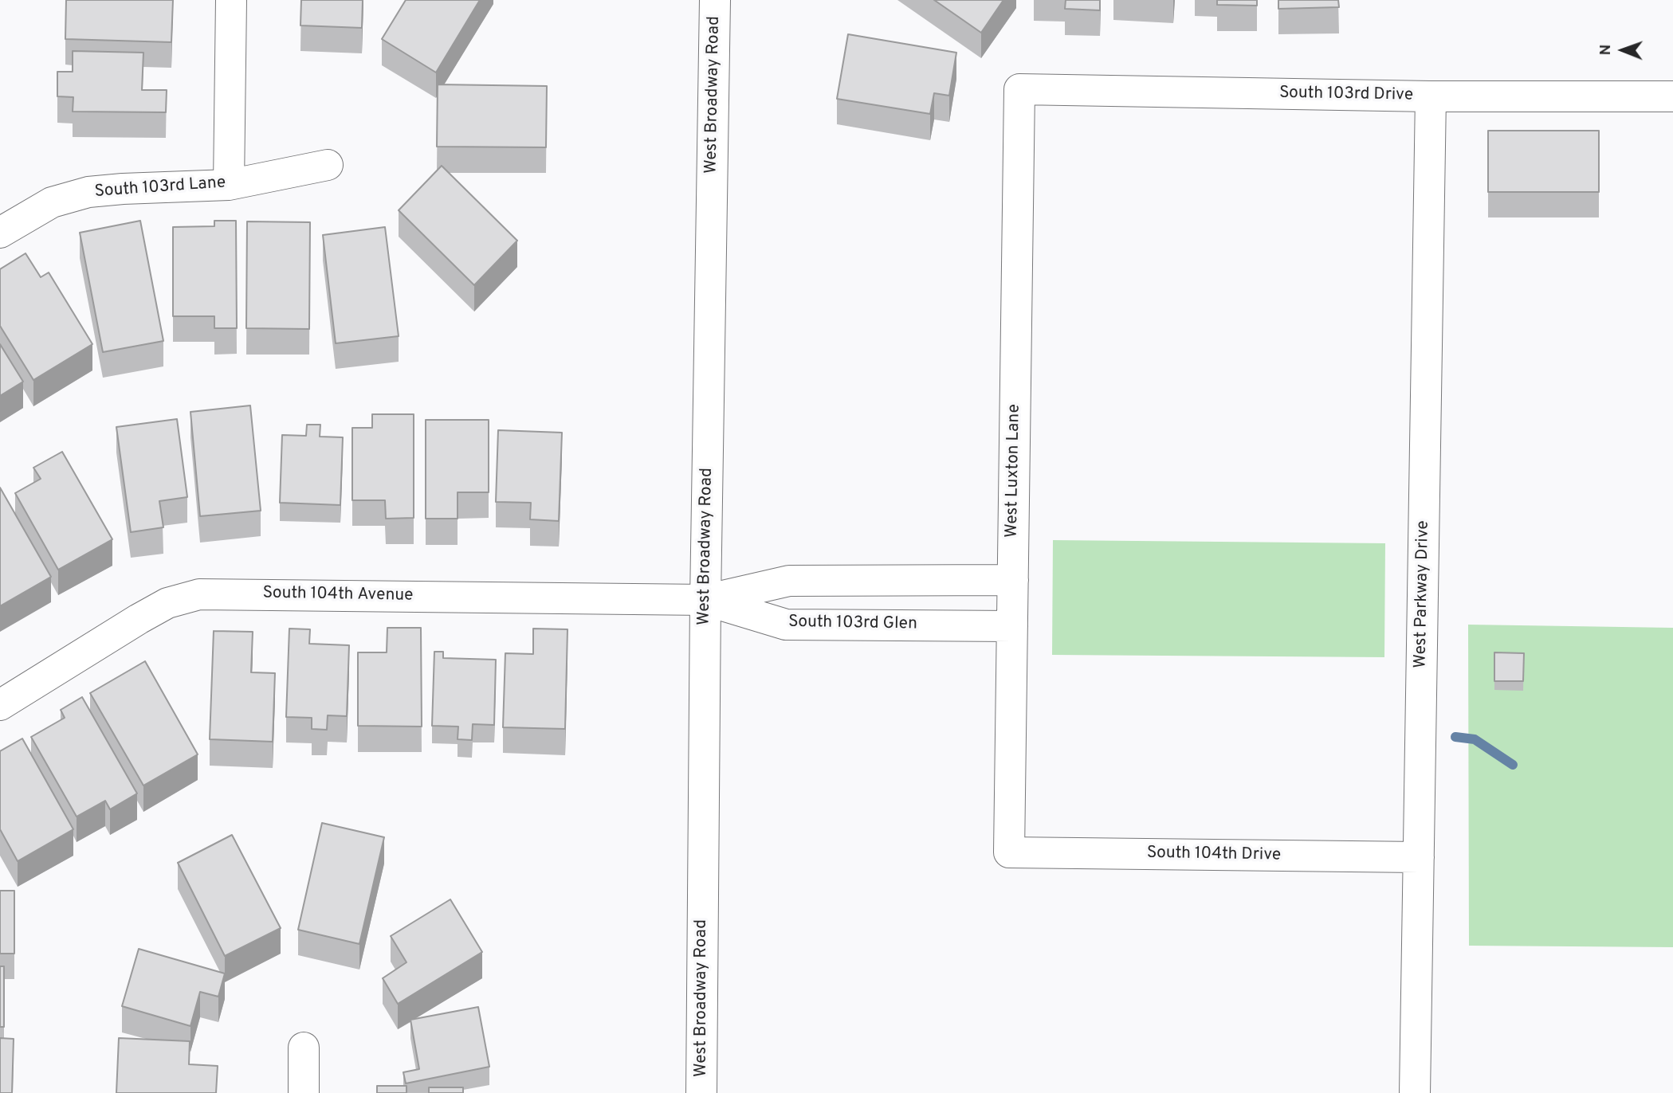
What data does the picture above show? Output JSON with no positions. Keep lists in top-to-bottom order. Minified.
{"streets":{"street":["West Broadway Road","South 103rd Drive","South 103rd Lane","West Luxton Lane","West Parkway Drive","South 104th Avenue","South 103rd Glen","South 104th Drive"]},"crossings":[["West Broadway Road","South 104th Avenue"],["West Broadway Road","South 103rd Glen"],["South 103rd Drive","West Luxton Lane"],["South 103rd Drive","West Parkway Drive"],["West Luxton Lane","South 103rd Glen"],["West Luxton Lane","South 104th Drive"],["West Parkway Drive","South 104th Drive"],["South 104th Avenue","South 103rd Glen"]],"north":"left"}
